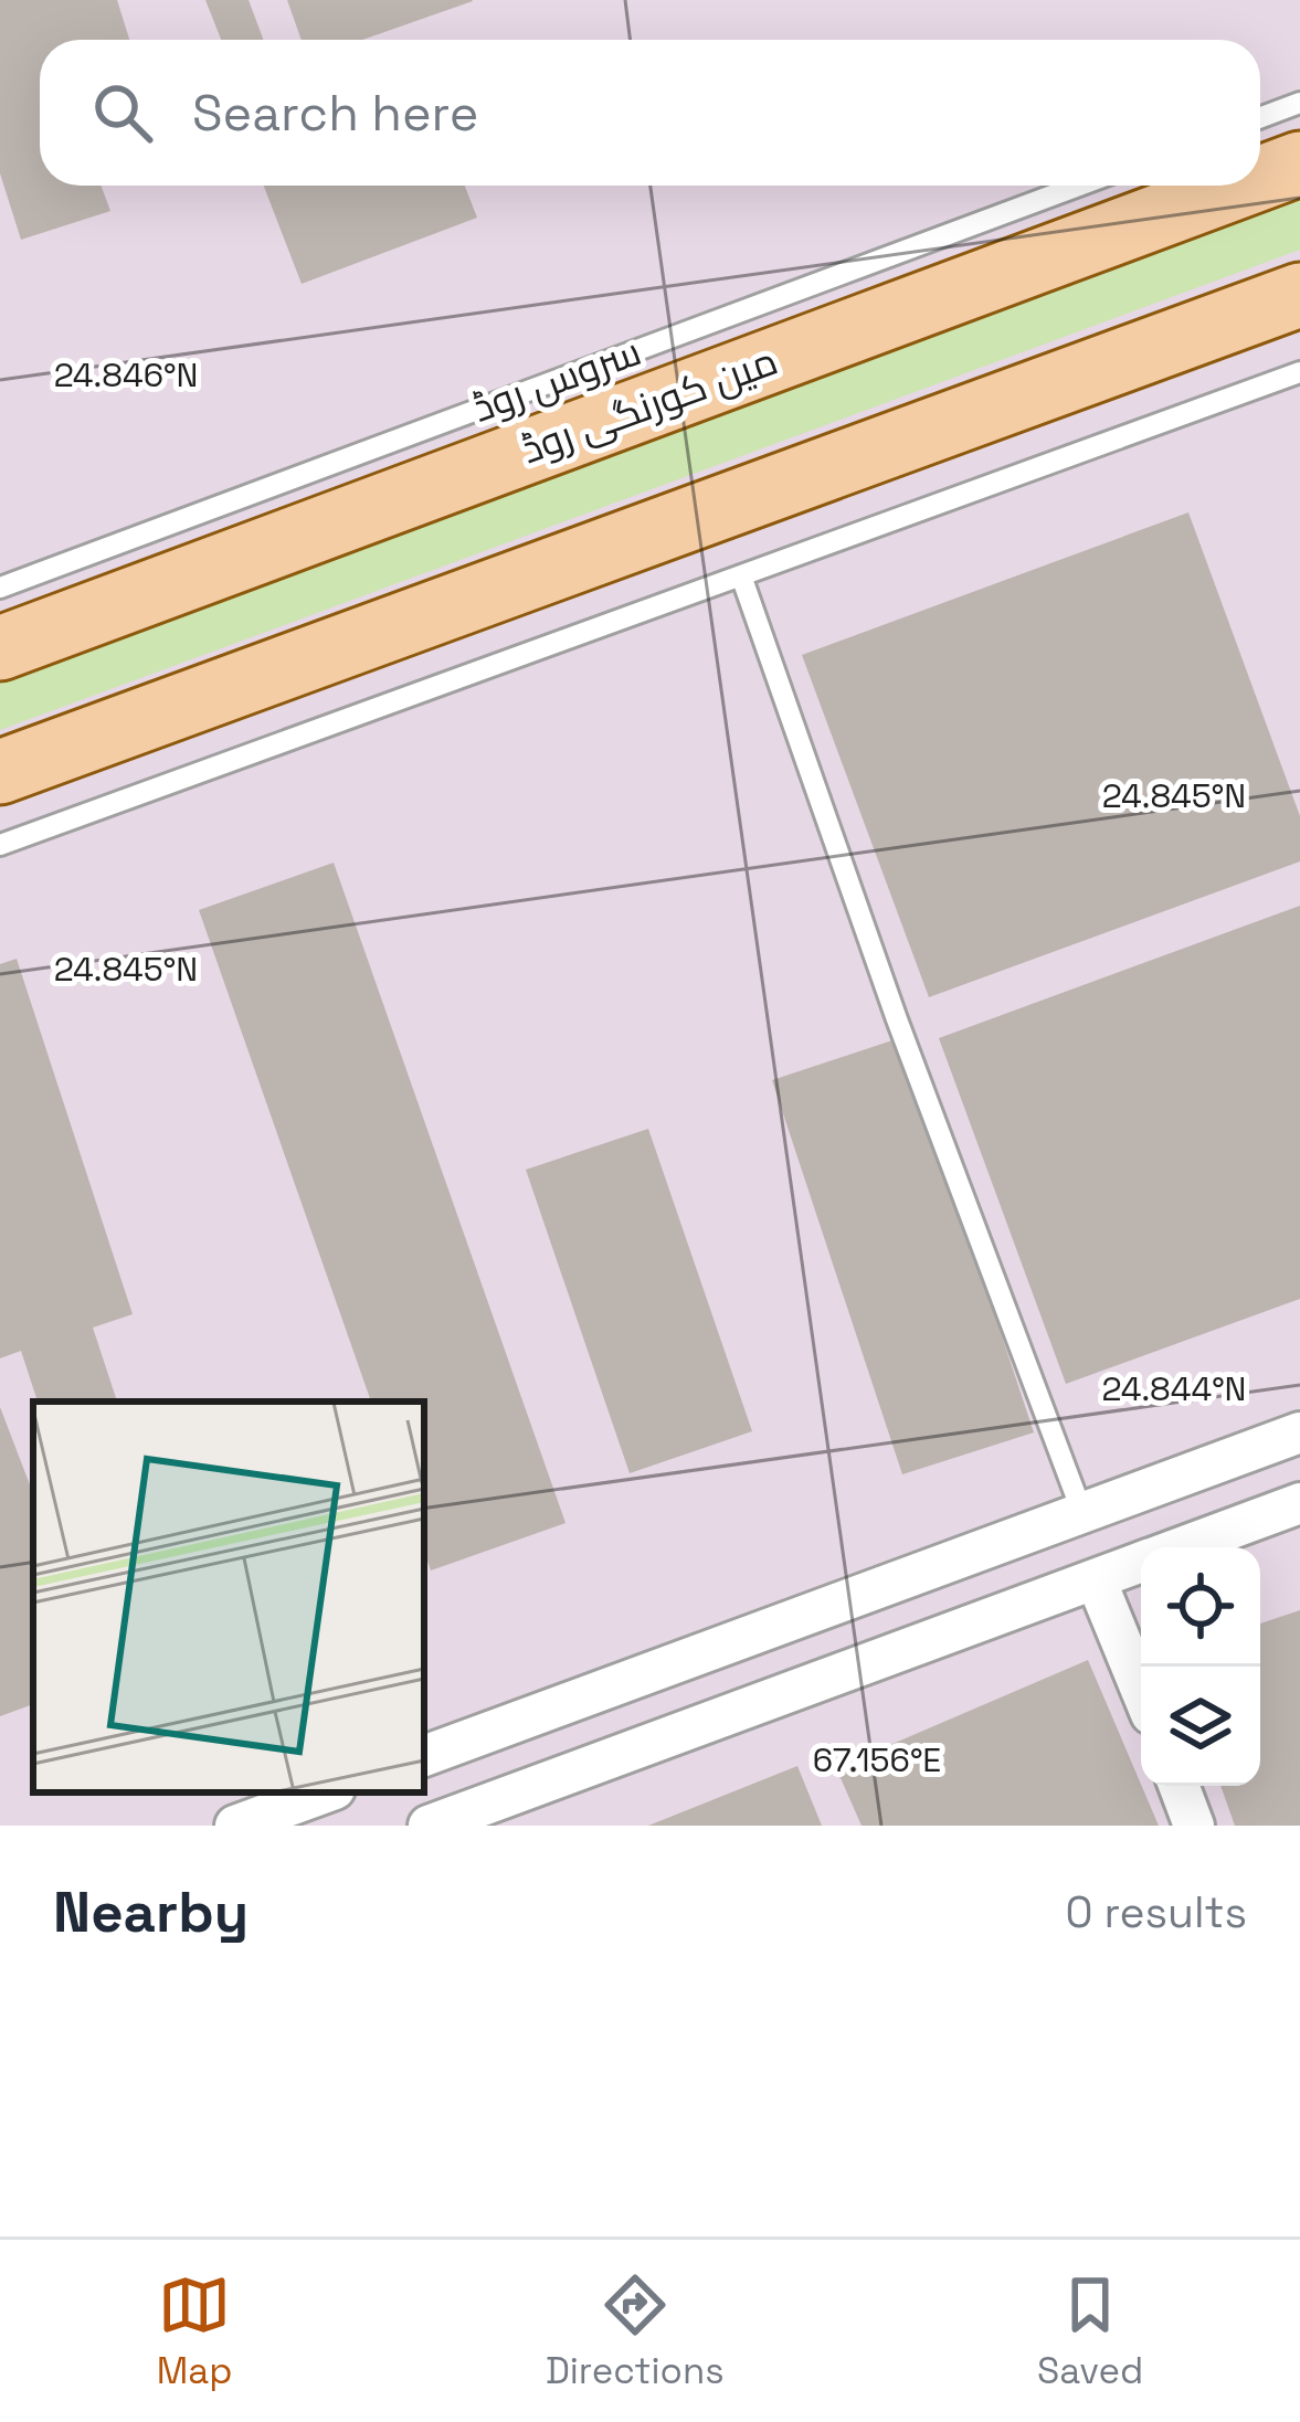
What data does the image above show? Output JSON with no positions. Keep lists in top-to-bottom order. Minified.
{"streets":{"main road":["مین کورنگی روڈ"],"lane":["سروس روڈ"]},"page":{"search":"Search here","heading":["Nearby","0 results"],"nav":["Map","Directions","Saved"]},"coordinates":["24.846°N","24.845°N","24.844°N","67.156°E"]}
